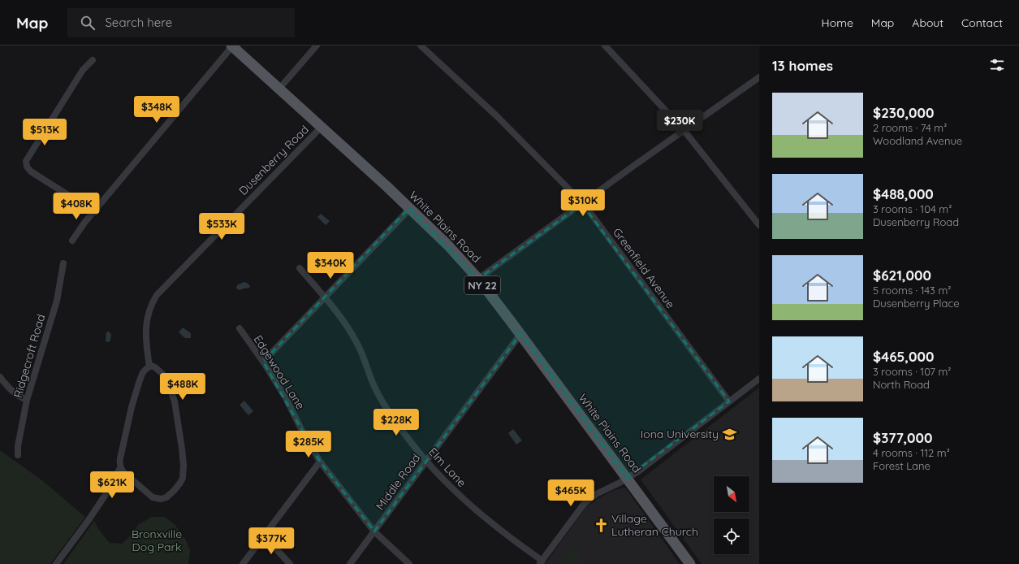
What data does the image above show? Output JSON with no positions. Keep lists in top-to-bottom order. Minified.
{"streets":{"main road":["White Plains Road","NY 22"],"street":["Dusenberry Road","Greenfield Avenue","Ridgecroft Road","Edgewood Lane","Elm Lane","Middle Road"]},"crossings":[["Dusenberry Road","White Plains Road"],["White Plains Road","Middle Road"],["Edgewood Lane","Middle Road"],["Elm Lane","Middle Road"]],"parks":["Bronxville Dog Park"],"places":{"school or university":["Iona University"],"church":["Village Lutheran Church"]},"north":"bottom right","page":{"header":"Map","search":"Search here","nav":["Home","Map","About","Contact"],"heading":"13 homes","list":[{"name":"$230,000","note":"2 rooms · 74 m² · Woodland Avenue"},{"name":"$488,000","note":"3 rooms · 104 m² · Dusenberry Road"},{"name":"$621,000","note":"5 rooms · 143 m² · Dusenberry Place"},{"name":"$465,000","note":"3 rooms · 107 m² · North Road"},{"name":"$377,000","note":"4 rooms · 112 m² · Forest Lane"}],"price":["$348K","$230K","$513K","$310K","$408K","$533K","$340K","$488K","$228K","$285K","$621K","$465K","$377K"]}}
